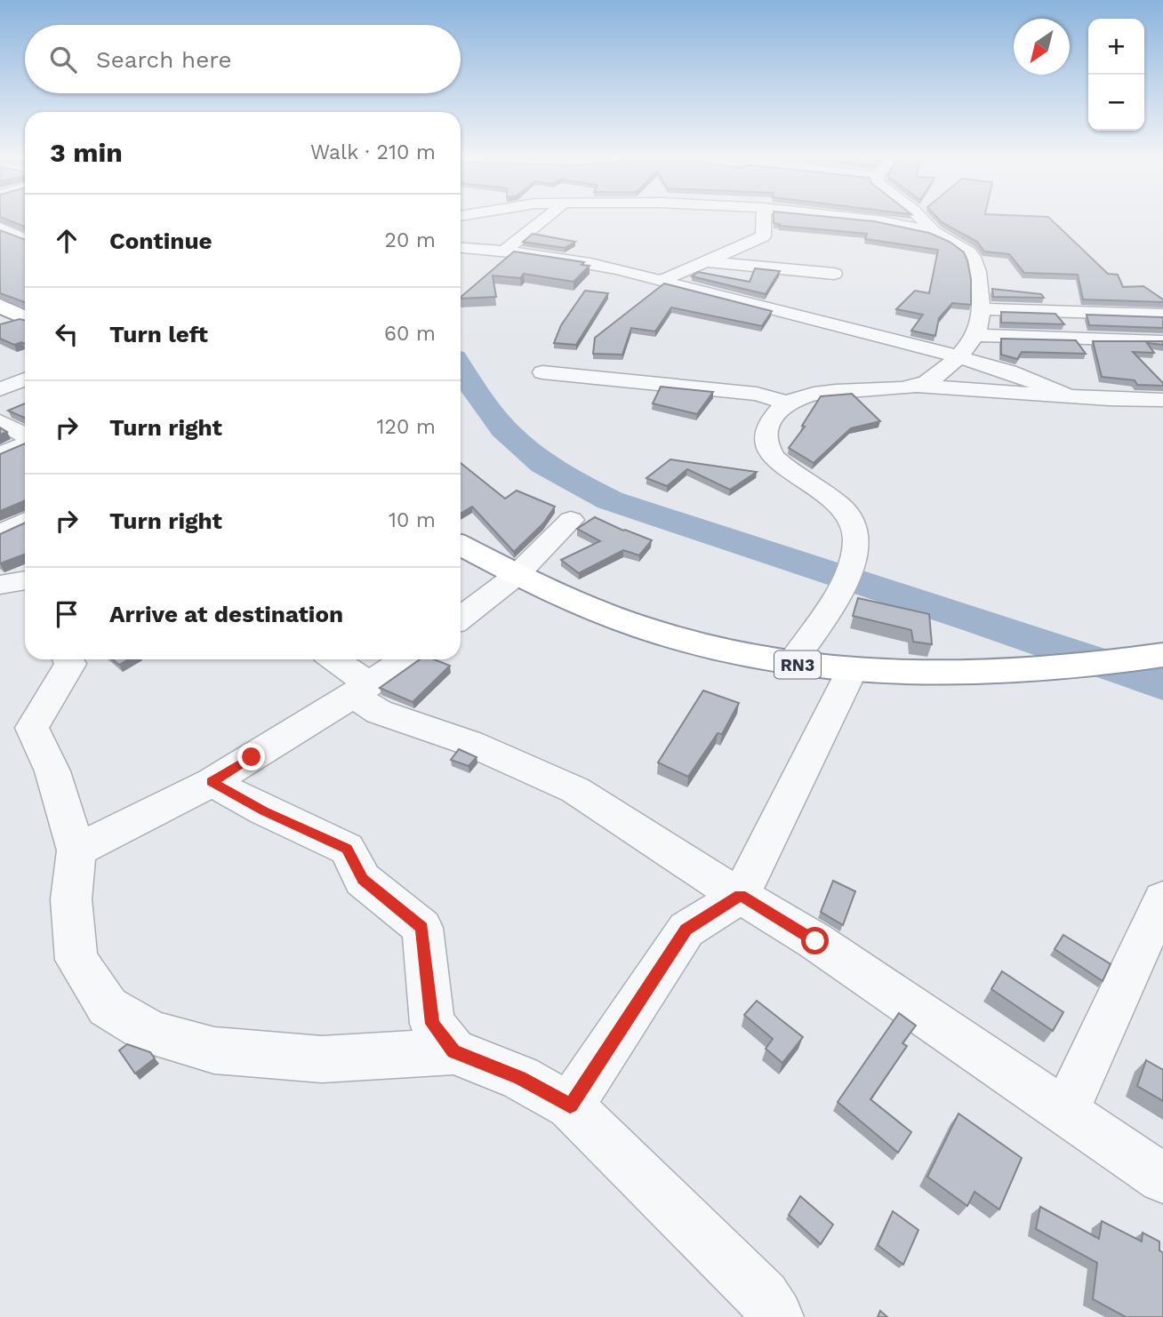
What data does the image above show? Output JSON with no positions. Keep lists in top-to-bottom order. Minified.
{"streets":{"highway":["RN3"]},"north":"bottom left","page":{"map_buttons":["+","−"],"search":"Search here","heading":["3 min","Walk · 210 m"],"list":[["Continue","20 m"],["Turn left","60 m"],["Turn right","120 m"],["Turn right","10 m"],"Arrive at destination"]}}
